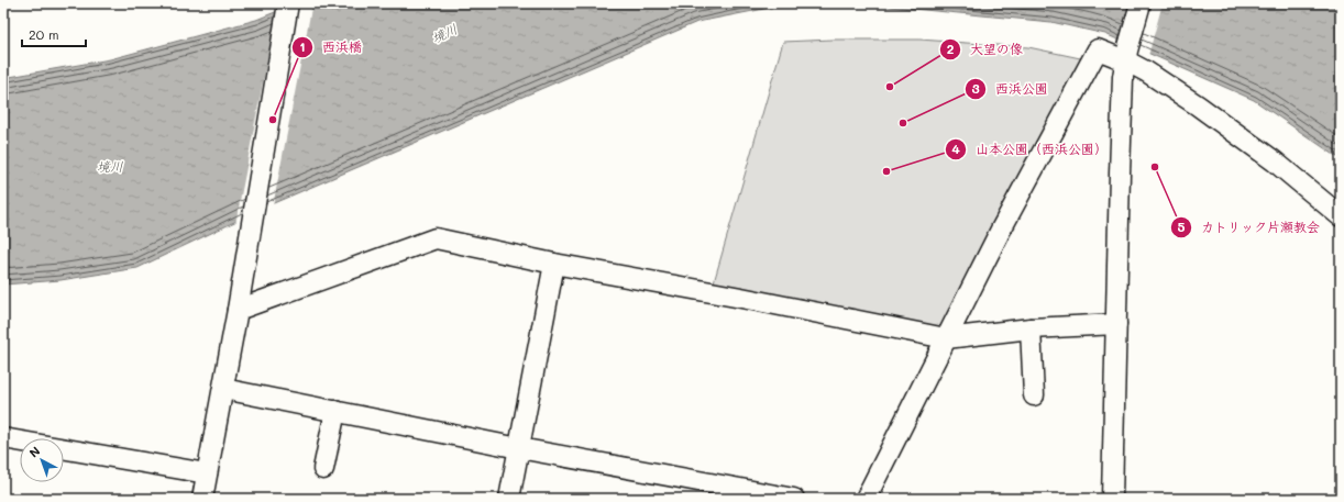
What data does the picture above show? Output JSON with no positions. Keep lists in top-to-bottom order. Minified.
{"water":["境川"],"places":["大望の像","西浜橋","西浜公園","カトリック片瀬教会","山本公園（西浜公園）"],"scale_bar":"20 m","north":"top left"}
